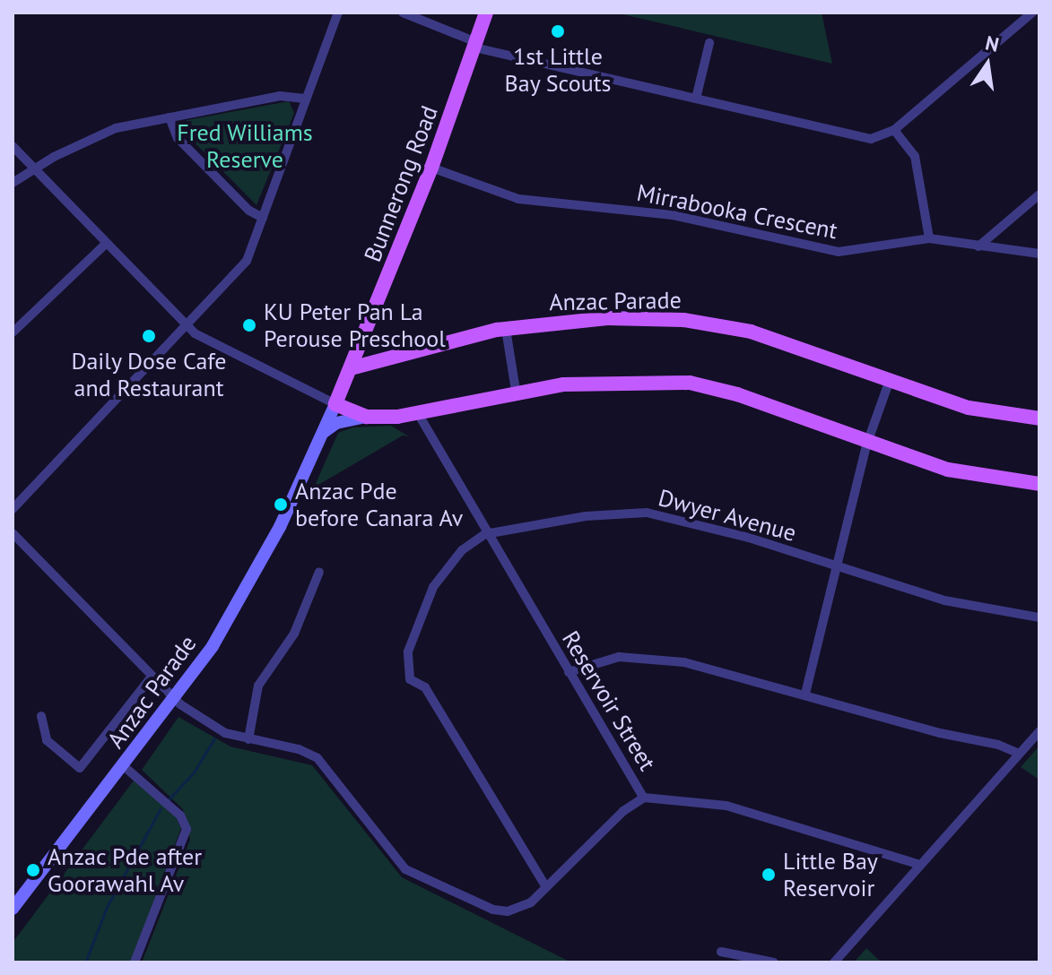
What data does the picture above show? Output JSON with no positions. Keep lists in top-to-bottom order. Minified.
{"streets":{"main road":["Bunnerong Road","Anzac Parade"],"street":["Mirrabooka Crescent","Dwyer Avenue","Reservoir Street"]},"crossings":[["Bunnerong Road","Mirrabooka Crescent"],["Bunnerong Road","Anzac Parade"],["Dwyer Avenue","Reservoir Street"]],"parks":["Fred Williams Reserve"],"places":["1st Little Bay Scouts","KU Peter Pan La Perouse Preschool","Daily Dose Cafe and Restaurant","Anzac Pde before Canara Av","Anzac Pde after Goorawahl Av","Little Bay Reservoir"],"north":"top"}
